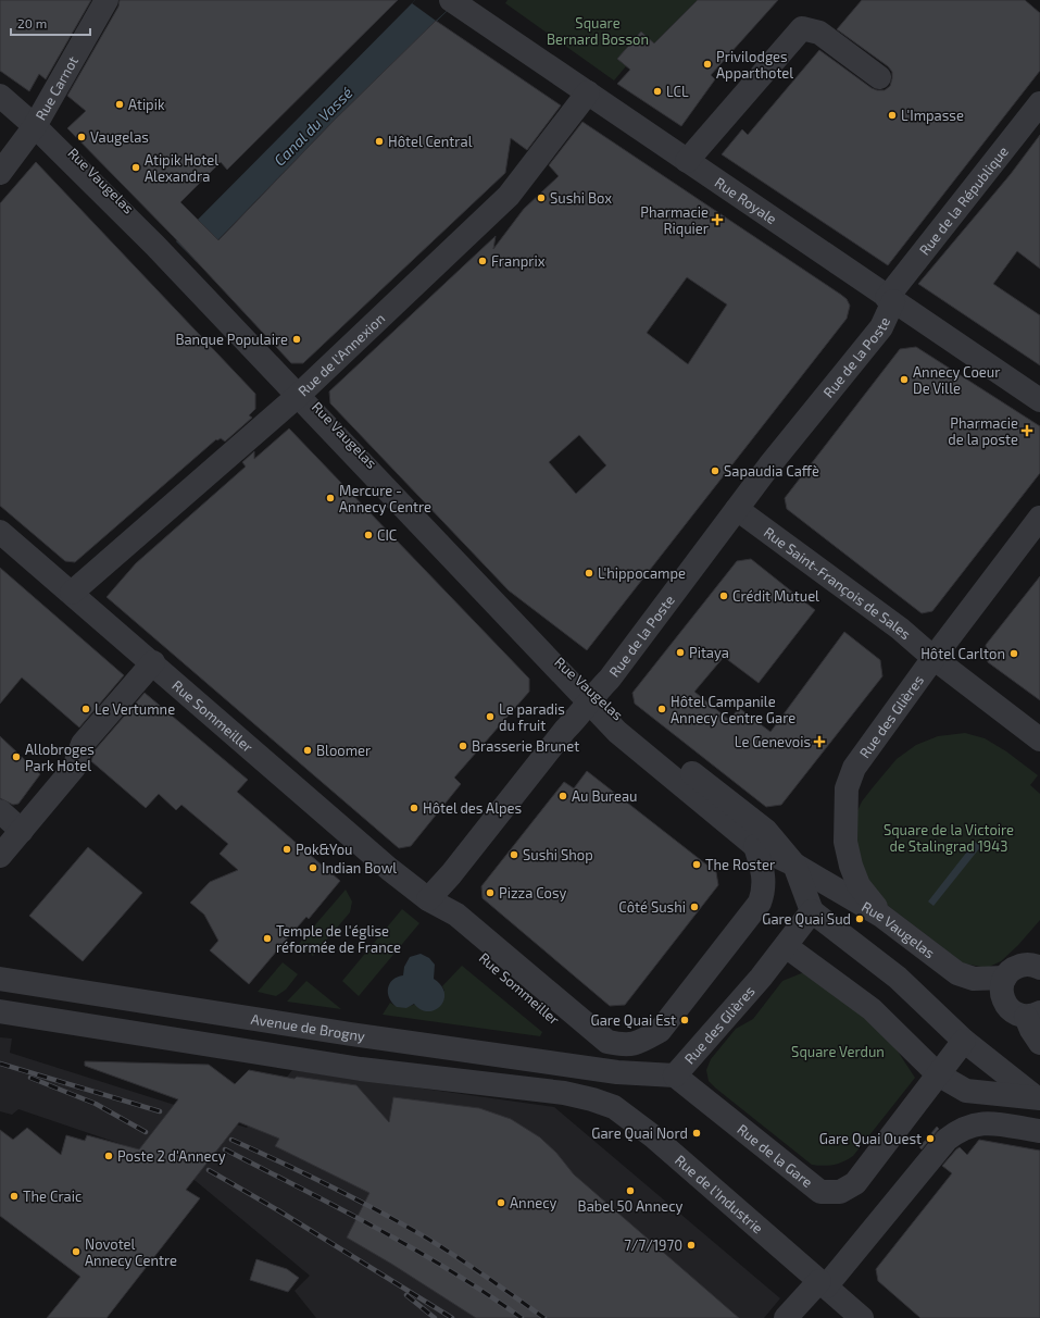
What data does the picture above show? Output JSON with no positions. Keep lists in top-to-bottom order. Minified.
{"streets":{"street":["Rue Carnot","Rue Vaugelas","Rue Royale","Rue de la République","Rue de l'Annexion","Rue de la Poste","Rue Saint-François de Sales","Rue Sommeiller","Rue des Glières","Avenue de Brogny","Rue de la Gare","Rue de l'Industrie"]},"crossings":[["Rue Carnot","Rue Vaugelas"],["Rue Vaugelas","Rue de l'Annexion"],["Rue Vaugelas","Rue de la Poste"],["Rue Vaugelas","Rue Sommeiller"],["Rue Vaugelas","Rue des Glières"],["Rue Royale","Rue de la République"],["Rue Royale","Rue de l'Annexion"],["Rue Royale","Rue de la Poste"],["Rue de la République","Rue de la Poste"],["Rue de l'Annexion","Rue Sommeiller"],["Rue de la Poste","Rue Saint-François de Sales"],["Rue de la Poste","Rue Sommeiller"],["Rue Saint-François de Sales","Rue des Glières"],["Rue Sommeiller","Avenue de Brogny"],["Rue des Glières","Avenue de Brogny"],["Rue des Glières","Rue de la Gare"],["Avenue de Brogny","Rue de la Gare"]],"water":["Canal du Vassé"],"parks":["Square Bernard Bosson","Square de la Victoire de Stalingrad 1943","Square Verdun"],"places":{"other":["Privilodges Apparthotel","LCL","Atipik","L'Impasse","Vaugelas","Hôtel Central","Atipik Hotel Alexandra","Sushi Box","Franprix","Banque Populaire","Annecy Coeur De Ville","Sapaudia Caffè","Mercure - Annecy Centre","CIC","L'hippocampe","Crédit Mutuel","Pitaya","Hôtel Carlton","Le Vertumne","Hôtel Campanile Annecy Centre Gare","Le paradis du fruit","Brasserie Brunet","Bloomer","Allobroges Park Hotel","Au Bureau","Hôtel des Alpes","Pok&You","Sushi Shop","The Roster","Indian Bowl","Pizza Cosy","Côté Sushi","Gare Quai Sud","Temple de l'église réformée de France","Gare Quai Est","Gare Quai Nord","Gare Quai Ouest","Poste 2 d'Annecy","Babel 50 Annecy","The Craic","Annecy","7/7/1970","Novotel Annecy Centre"],"health":["Pharmacie Riquier","Pharmacie de la poste","Le Genevois"]},"scale_bar":"20 m"}
